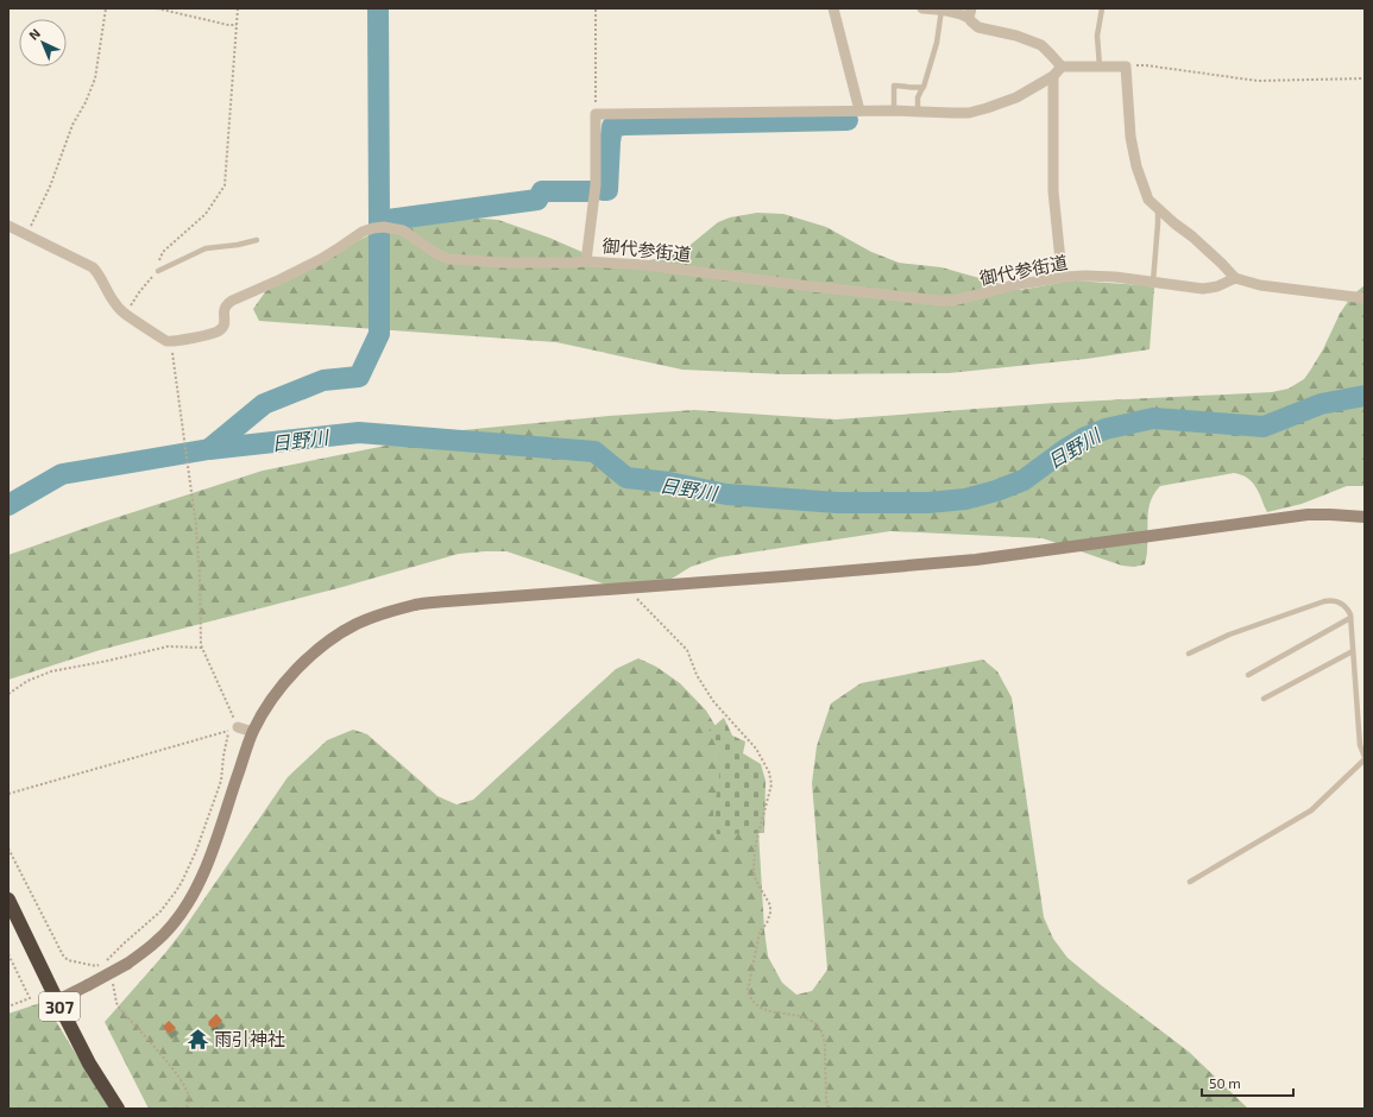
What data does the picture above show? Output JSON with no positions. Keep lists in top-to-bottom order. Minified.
{"streets":{"highway":["307"],"street":["御代参街道"]},"water":["日野川"],"places":{"temple":["雨引神社"]},"scale_bar":"50 m","north":"top left"}
